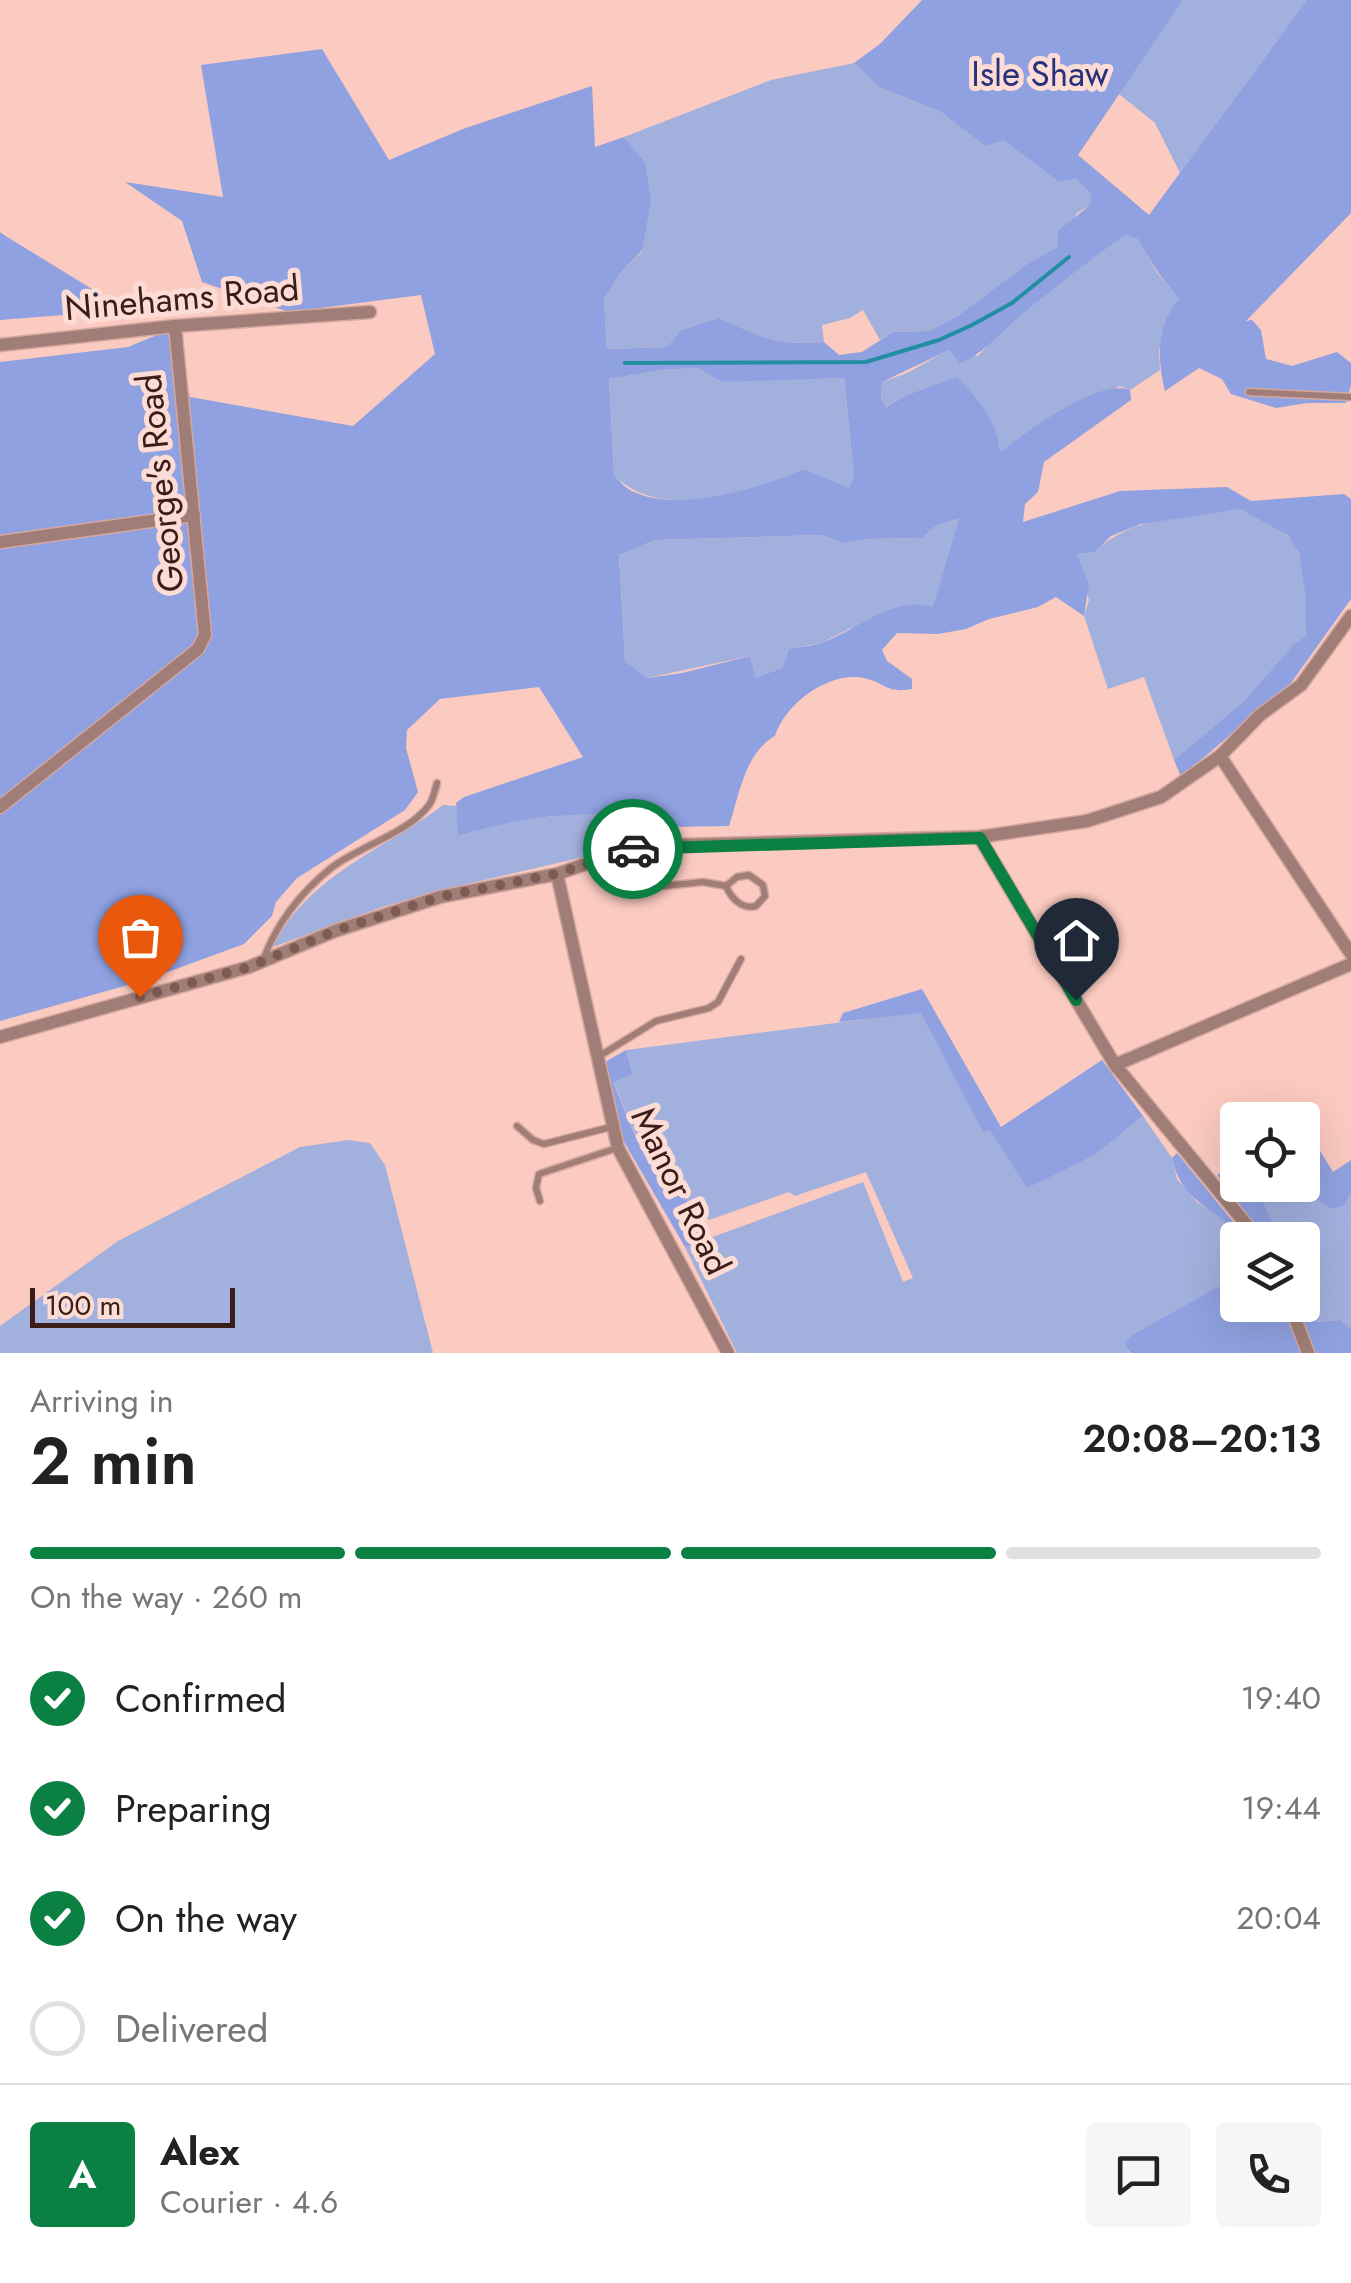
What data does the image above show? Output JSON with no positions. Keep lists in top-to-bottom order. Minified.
{"streets":{"street":["Ninehams Road","George's Road","Manor Road"]},"crossings":[["Ninehams Road","George's Road"]],"parks":["Isle Shaw"],"scale_bar":"100 m","page":{"scale":"100 m","heading":["2 min","Arriving in","20:08–20:13"],"panel":["Alex","Courier · 4.6"],"bar":"On the way · 260 m","list":[["Confirmed","19:40"],["Preparing","19:44"],["On the way","20:04"],"Delivered"],"round":"A"}}
